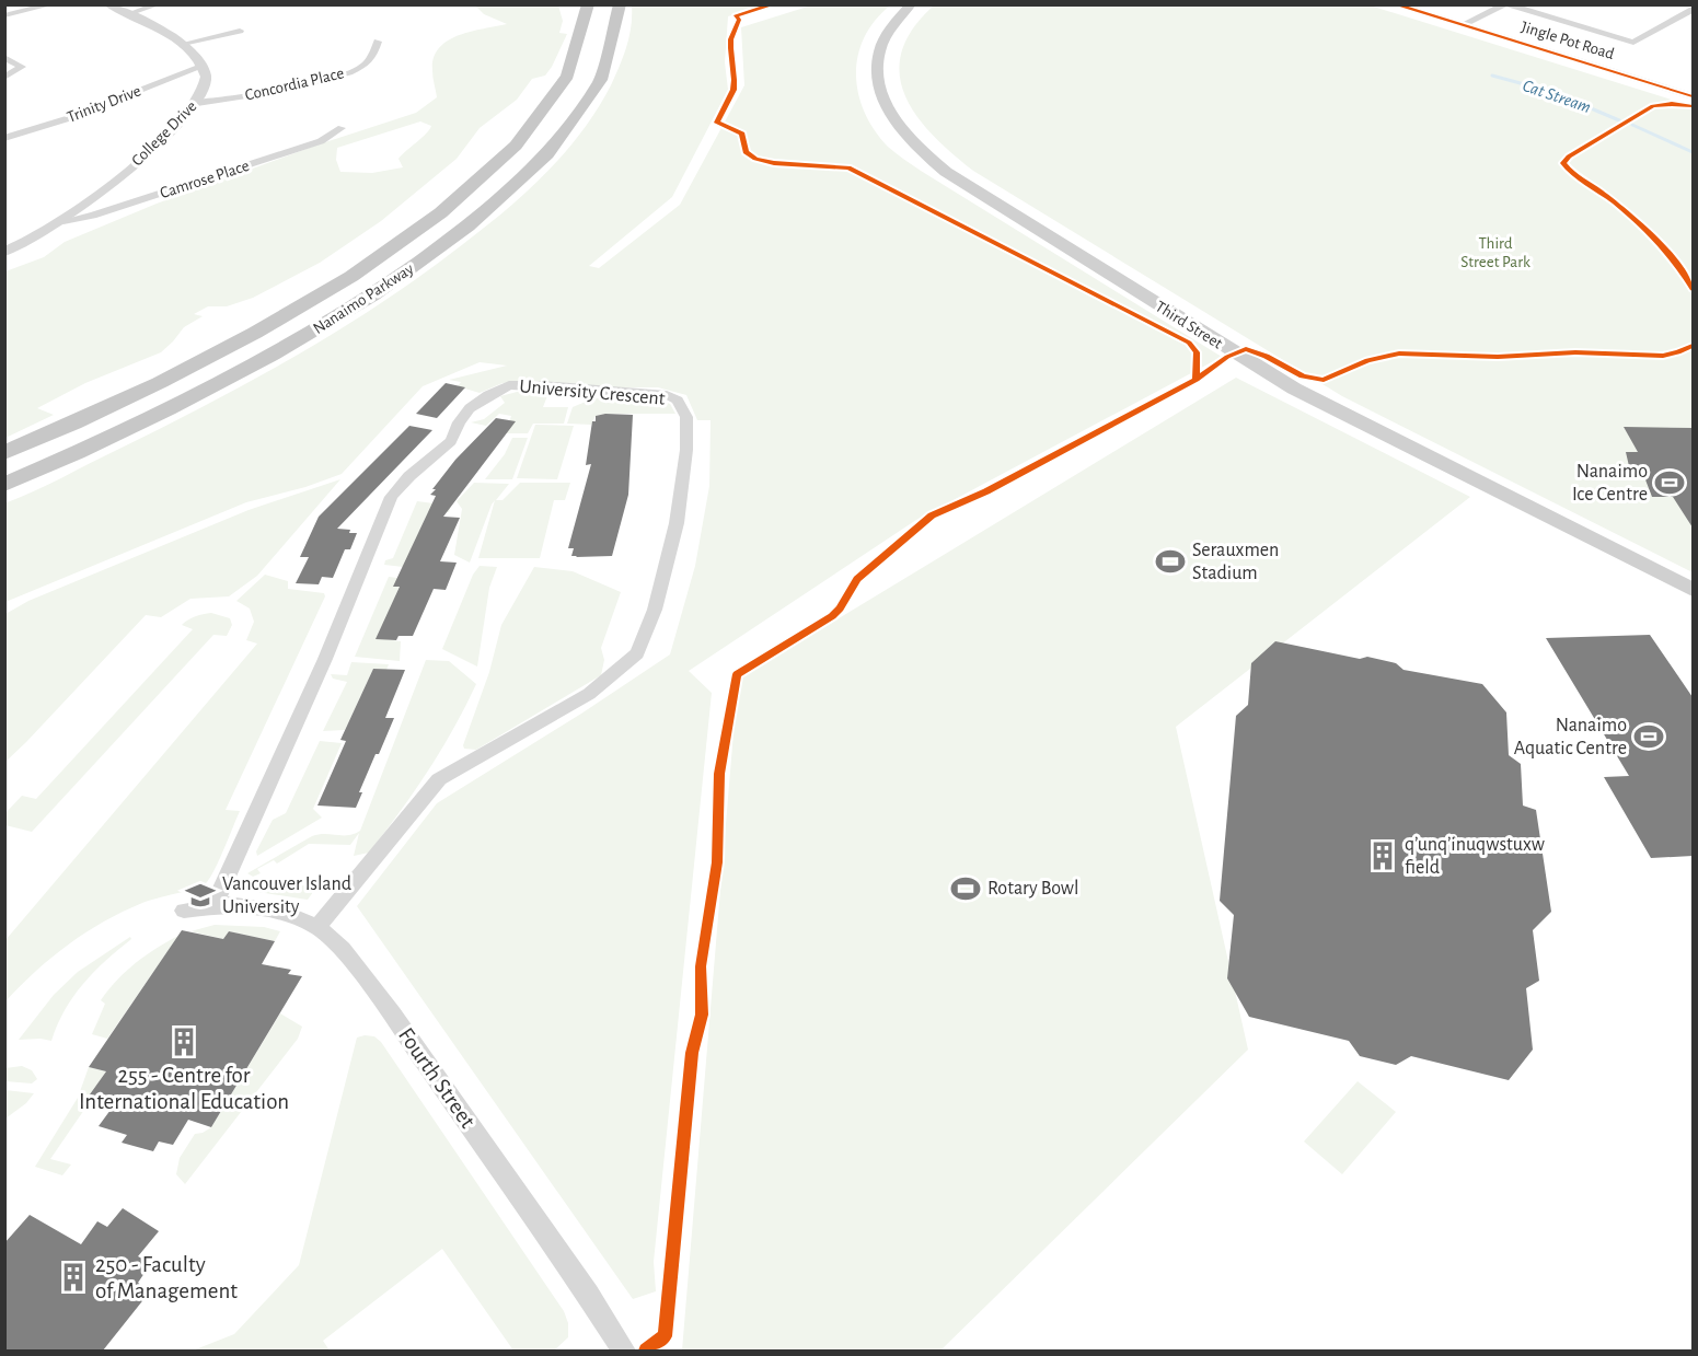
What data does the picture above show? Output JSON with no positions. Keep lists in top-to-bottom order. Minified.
{"streets":{"highway":["Nanaimo Parkway"],"main road":["Third Street"],"street":["Jingle Pot Road","Concordia Place","Trinity Drive","College Drive","Camrose Place","University Crescent","Fourth Street"]},"crossings":[["Concordia Place","College Drive"],["Trinity Drive","College Drive"],["College Drive","Camrose Place"],["University Crescent","Fourth Street"]],"water":["Cat Stream"],"parks":["Third Street Park"],"places":{"sports":["Nanaimo Ice Centre","Serauxmen Stadium","Nanaimo Aquatic Centre","Rotary Bowl"],"building":["q’unq’inuqwstuxw field","255 - Centre for International Education","250 - Faculty of Management"],"school or university":["Vancouver Island University"]}}
